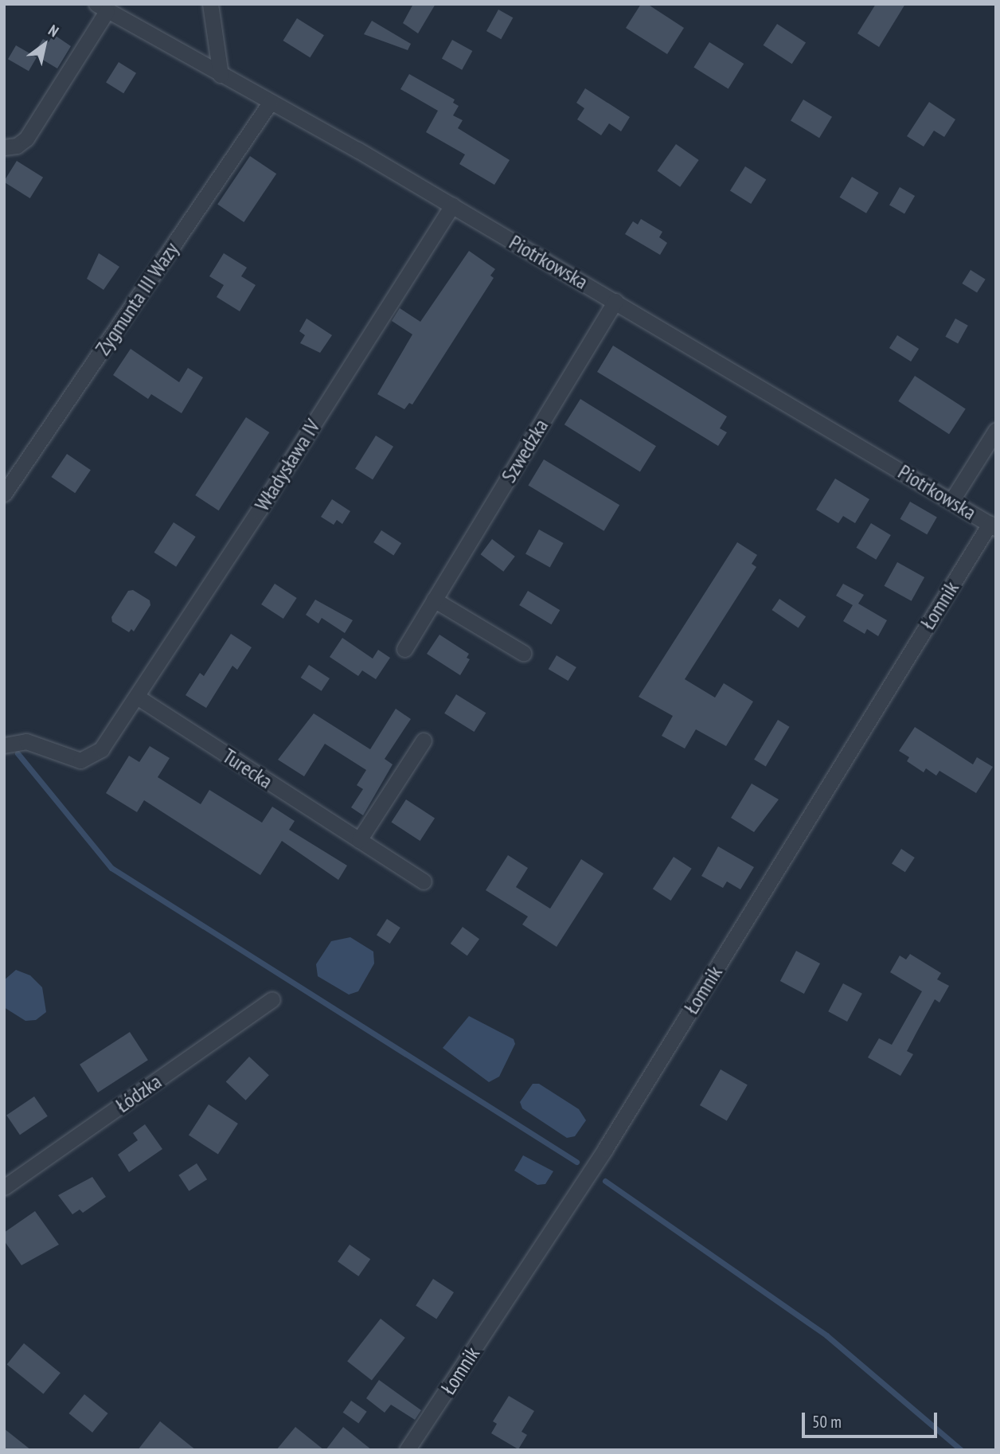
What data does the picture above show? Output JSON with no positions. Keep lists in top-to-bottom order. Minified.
{"streets":{"street":["Piotrkowska","Zygmunta III Wazy","Szwedzka","Władysława IV","Łomnik","Turecka","Łódzka"]},"crossings":[["Piotrkowska","Zygmunta III Wazy"],["Piotrkowska","Szwedzka"],["Piotrkowska","Władysława IV"],["Piotrkowska","Łomnik"],["Władysława IV","Turecka"]],"scale_bar":"50 m","north":"top right"}
